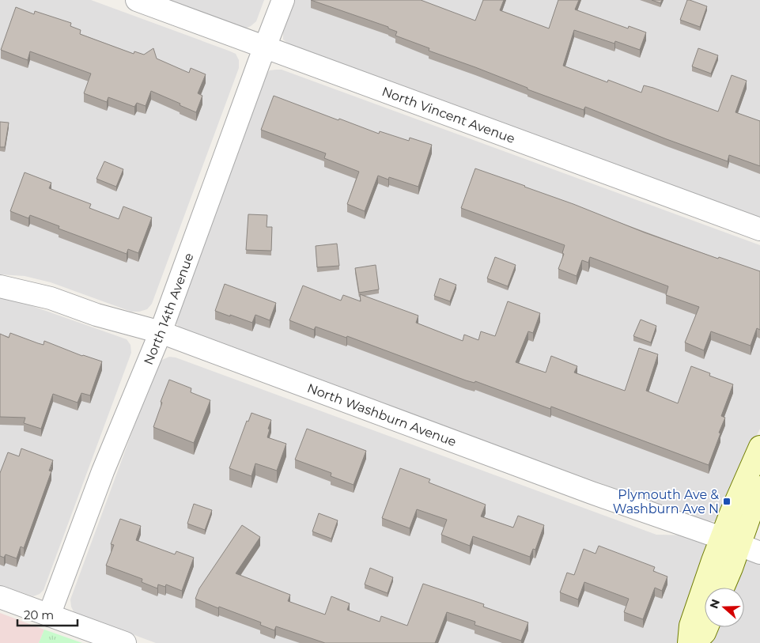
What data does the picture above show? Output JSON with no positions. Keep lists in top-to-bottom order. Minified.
{"streets":{"street":["North Vincent Avenue","North 14th Avenue","North Washburn Avenue"]},"crossings":[["North Vincent Avenue","North 14th Avenue"],["North 14th Avenue","North Washburn Avenue"]],"places":{"transit":["Plymouth Ave & Washburn Ave N"]},"scale_bar":"20 m","north":"left"}
